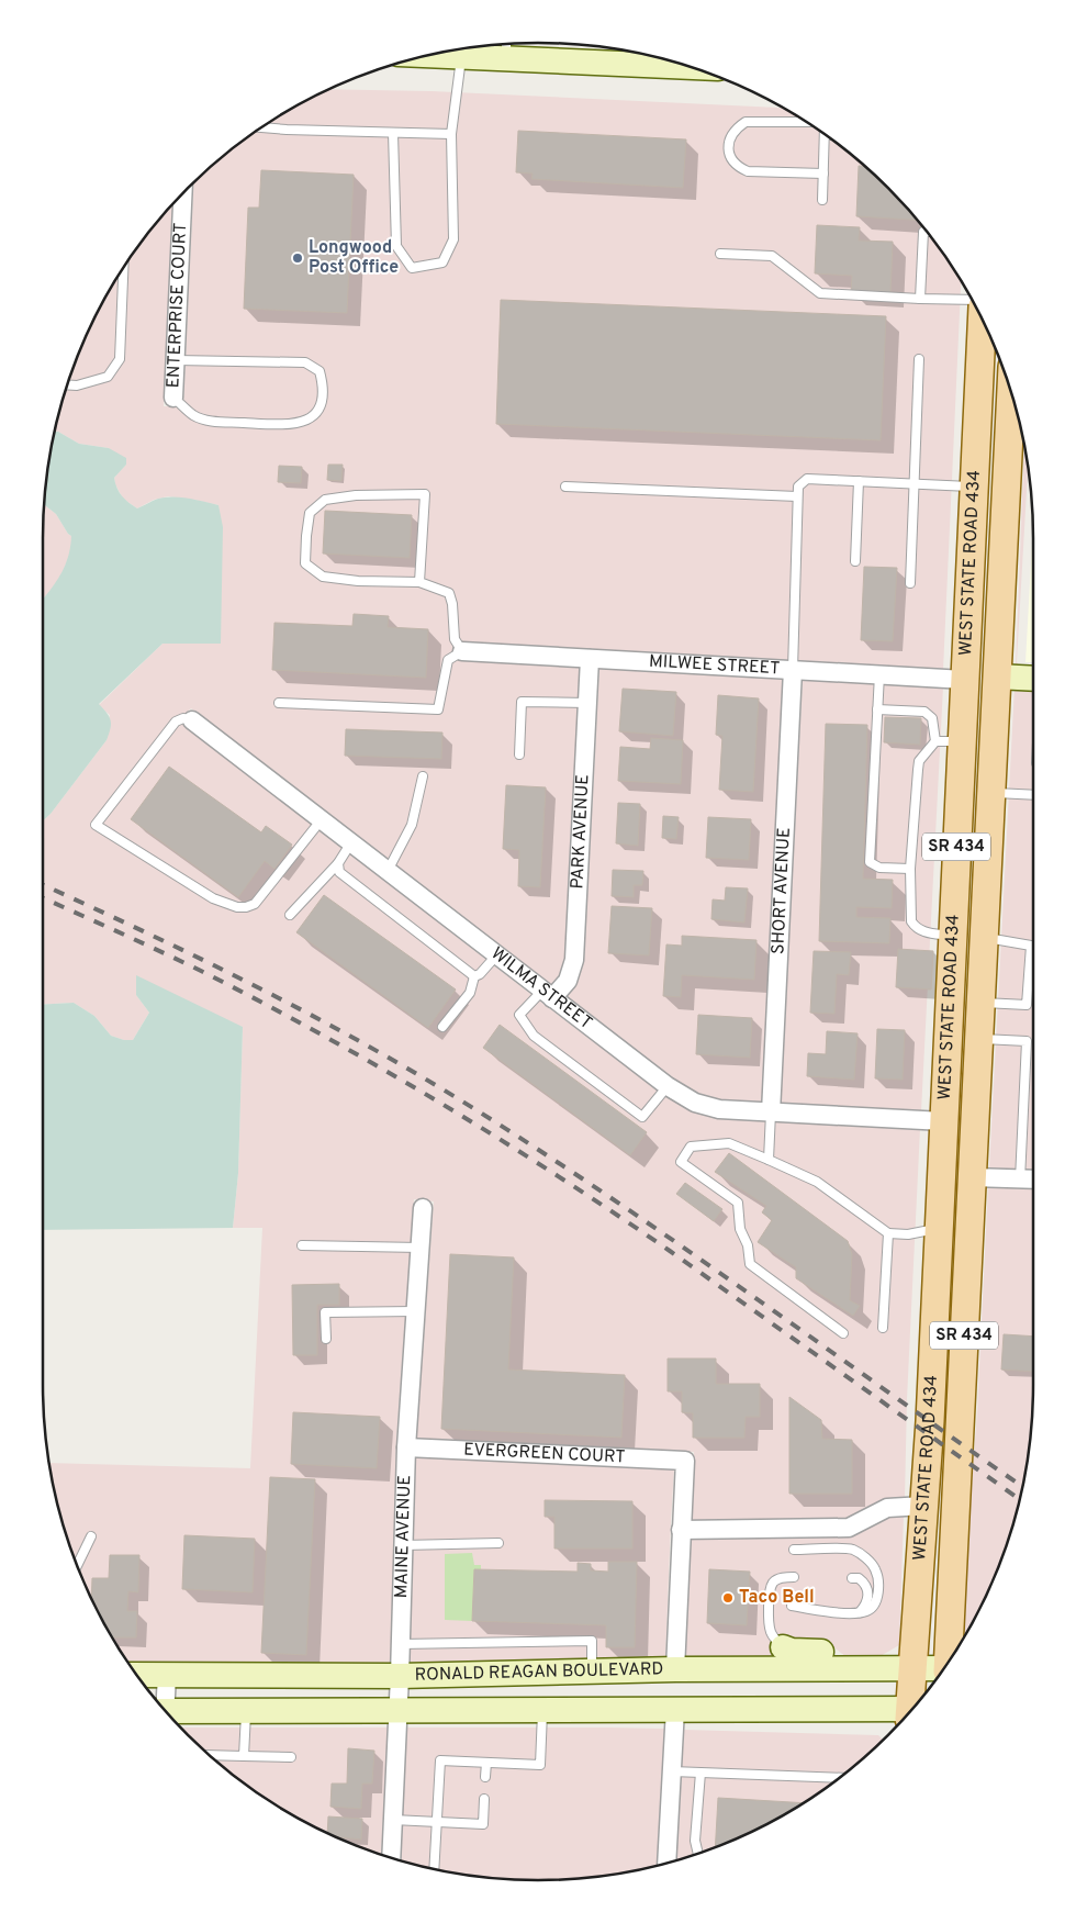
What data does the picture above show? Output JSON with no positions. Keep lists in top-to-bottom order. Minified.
{"streets":{"main road":["WEST STATE ROAD 434","SR 434","RONALD REAGAN BOULEVARD"],"street":["ENTERPRISE COURT","MILWEE STREET","PARK AVENUE","SHORT AVENUE","WILMA STREET","EVERGREEN COURT","MAINE AVENUE"]},"crossings":[["WEST STATE ROAD 434","MILWEE STREET"],["WEST STATE ROAD 434","WILMA STREET"],["WEST STATE ROAD 434","RONALD REAGAN BOULEVARD"],["MILWEE STREET","PARK AVENUE"],["MILWEE STREET","SHORT AVENUE"],["PARK AVENUE","WILMA STREET"],["SHORT AVENUE","WILMA STREET"],["EVERGREEN COURT","MAINE AVENUE"],["MAINE AVENUE","RONALD REAGAN BOULEVARD"]],"places":["Longwood Post Office","Taco Bell"]}
